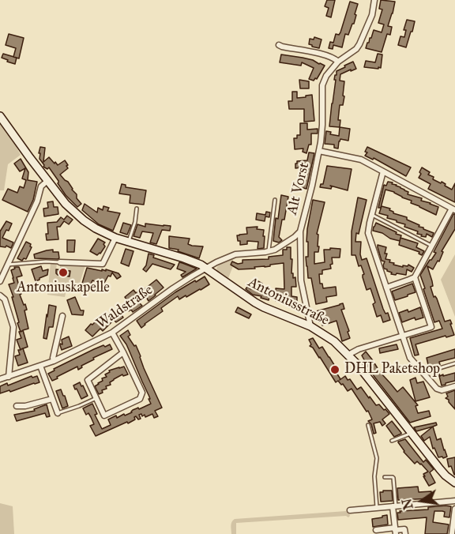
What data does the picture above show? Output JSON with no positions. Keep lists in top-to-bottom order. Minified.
{"streets":{"street":["Alt Vorst","Antoniusstraße","Waldstraße"]},"crossings":[["Alt Vorst","Antoniusstraße"],["Antoniusstraße","Waldstraße"]],"places":["Antoniuskapelle","DHL Paketshop"],"north":"left"}
